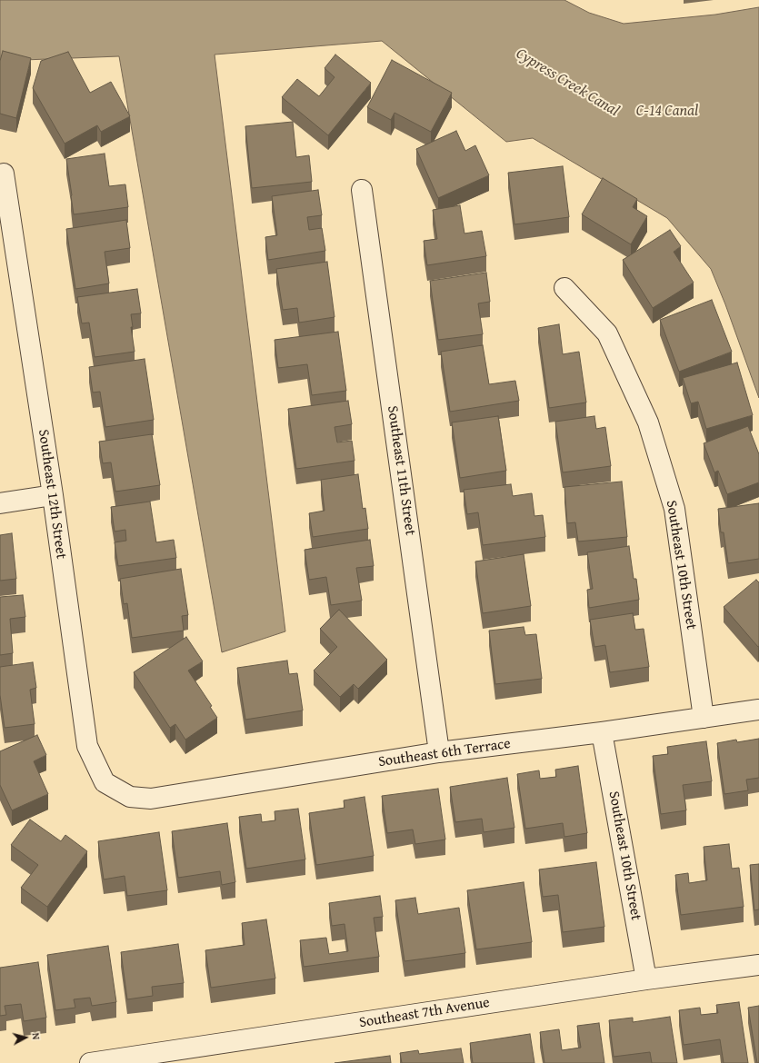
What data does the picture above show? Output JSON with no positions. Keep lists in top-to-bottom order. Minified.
{"streets":{"street":["Southeast 11th Street","Southeast 12th Street","Southeast 10th Street","Southeast 6th Terrace","Southeast 7th Avenue"]},"crossings":[["Southeast 11th Street","Southeast 6th Terrace"],["Southeast 12th Street","Southeast 6th Terrace"],["Southeast 10th Street","Southeast 6th Terrace"],["Southeast 10th Street","Southeast 7th Avenue"]],"water":["Cypress Creek Canal","C-14 Canal"],"north":"right"}
